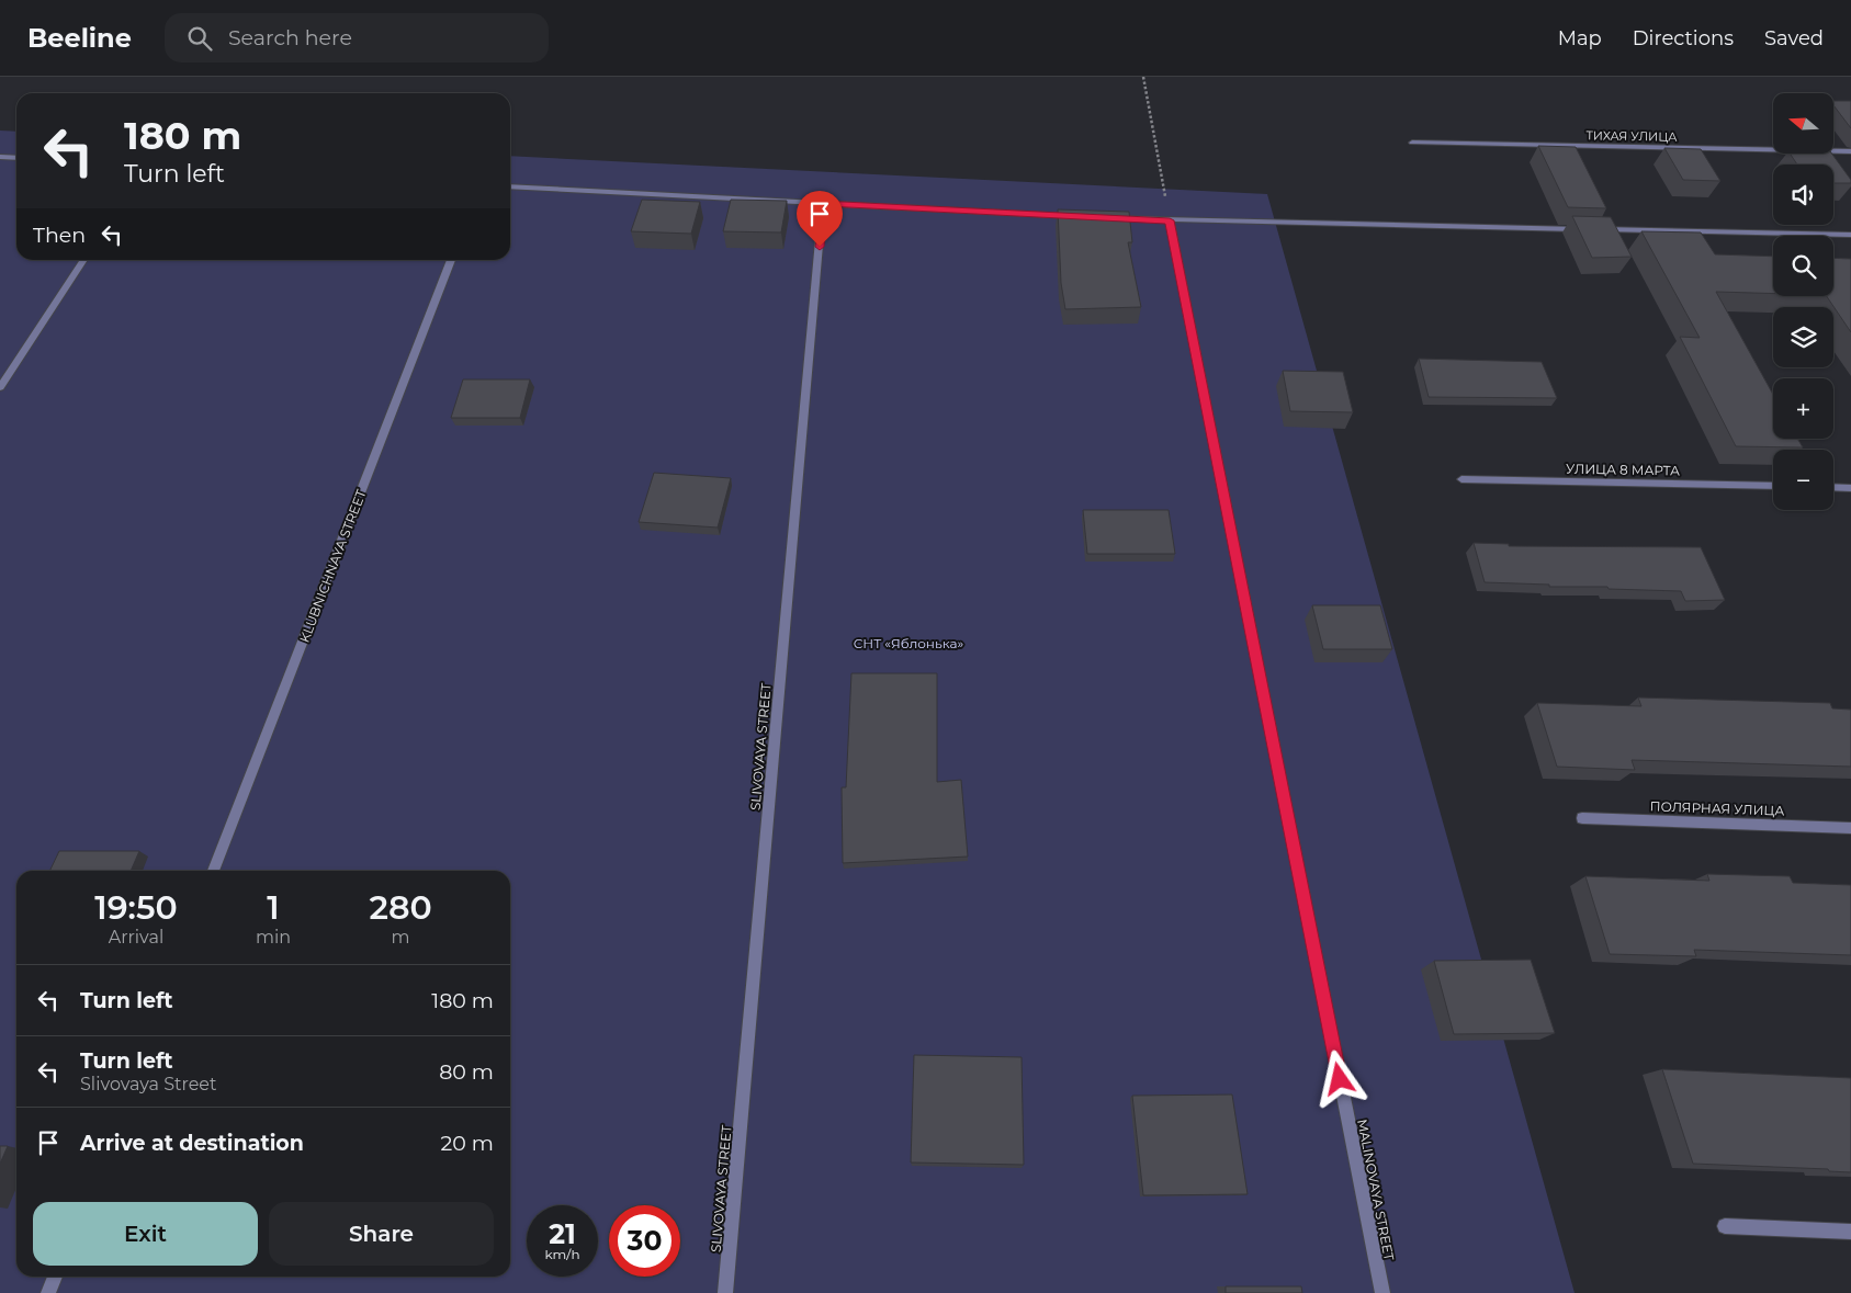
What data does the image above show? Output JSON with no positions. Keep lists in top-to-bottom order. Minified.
{"streets":{"street":["ТИХАЯ УЛИЦА","УЛИЦА 8 МАРТА","KLUBNICHNAYA STREET","SLIVOVAYA STREET","ПОЛЯРНАЯ УЛИЦА","MALINOVAYA STREET"]},"parks":["СНТ «Яблонька»"],"north":"left","page":{"header":"Beeline","search":"Search here","nav":["Map","Directions","Saved"],"map_buttons":["+","−"],"turn":["180 m","Turn left"],"then":"Then","eta":["19:50","Arrival","1","min","280","m"],"list":[{"name":"Turn left","value":"180 m"},{"name":"Turn left","note":"Slivovaya Street","value":"80 m"},{"name":"Arrive at destination","value":"20 m"}],"buttons":["Exit","Share"],"speed":"21 km/h","limit":"30"}}
